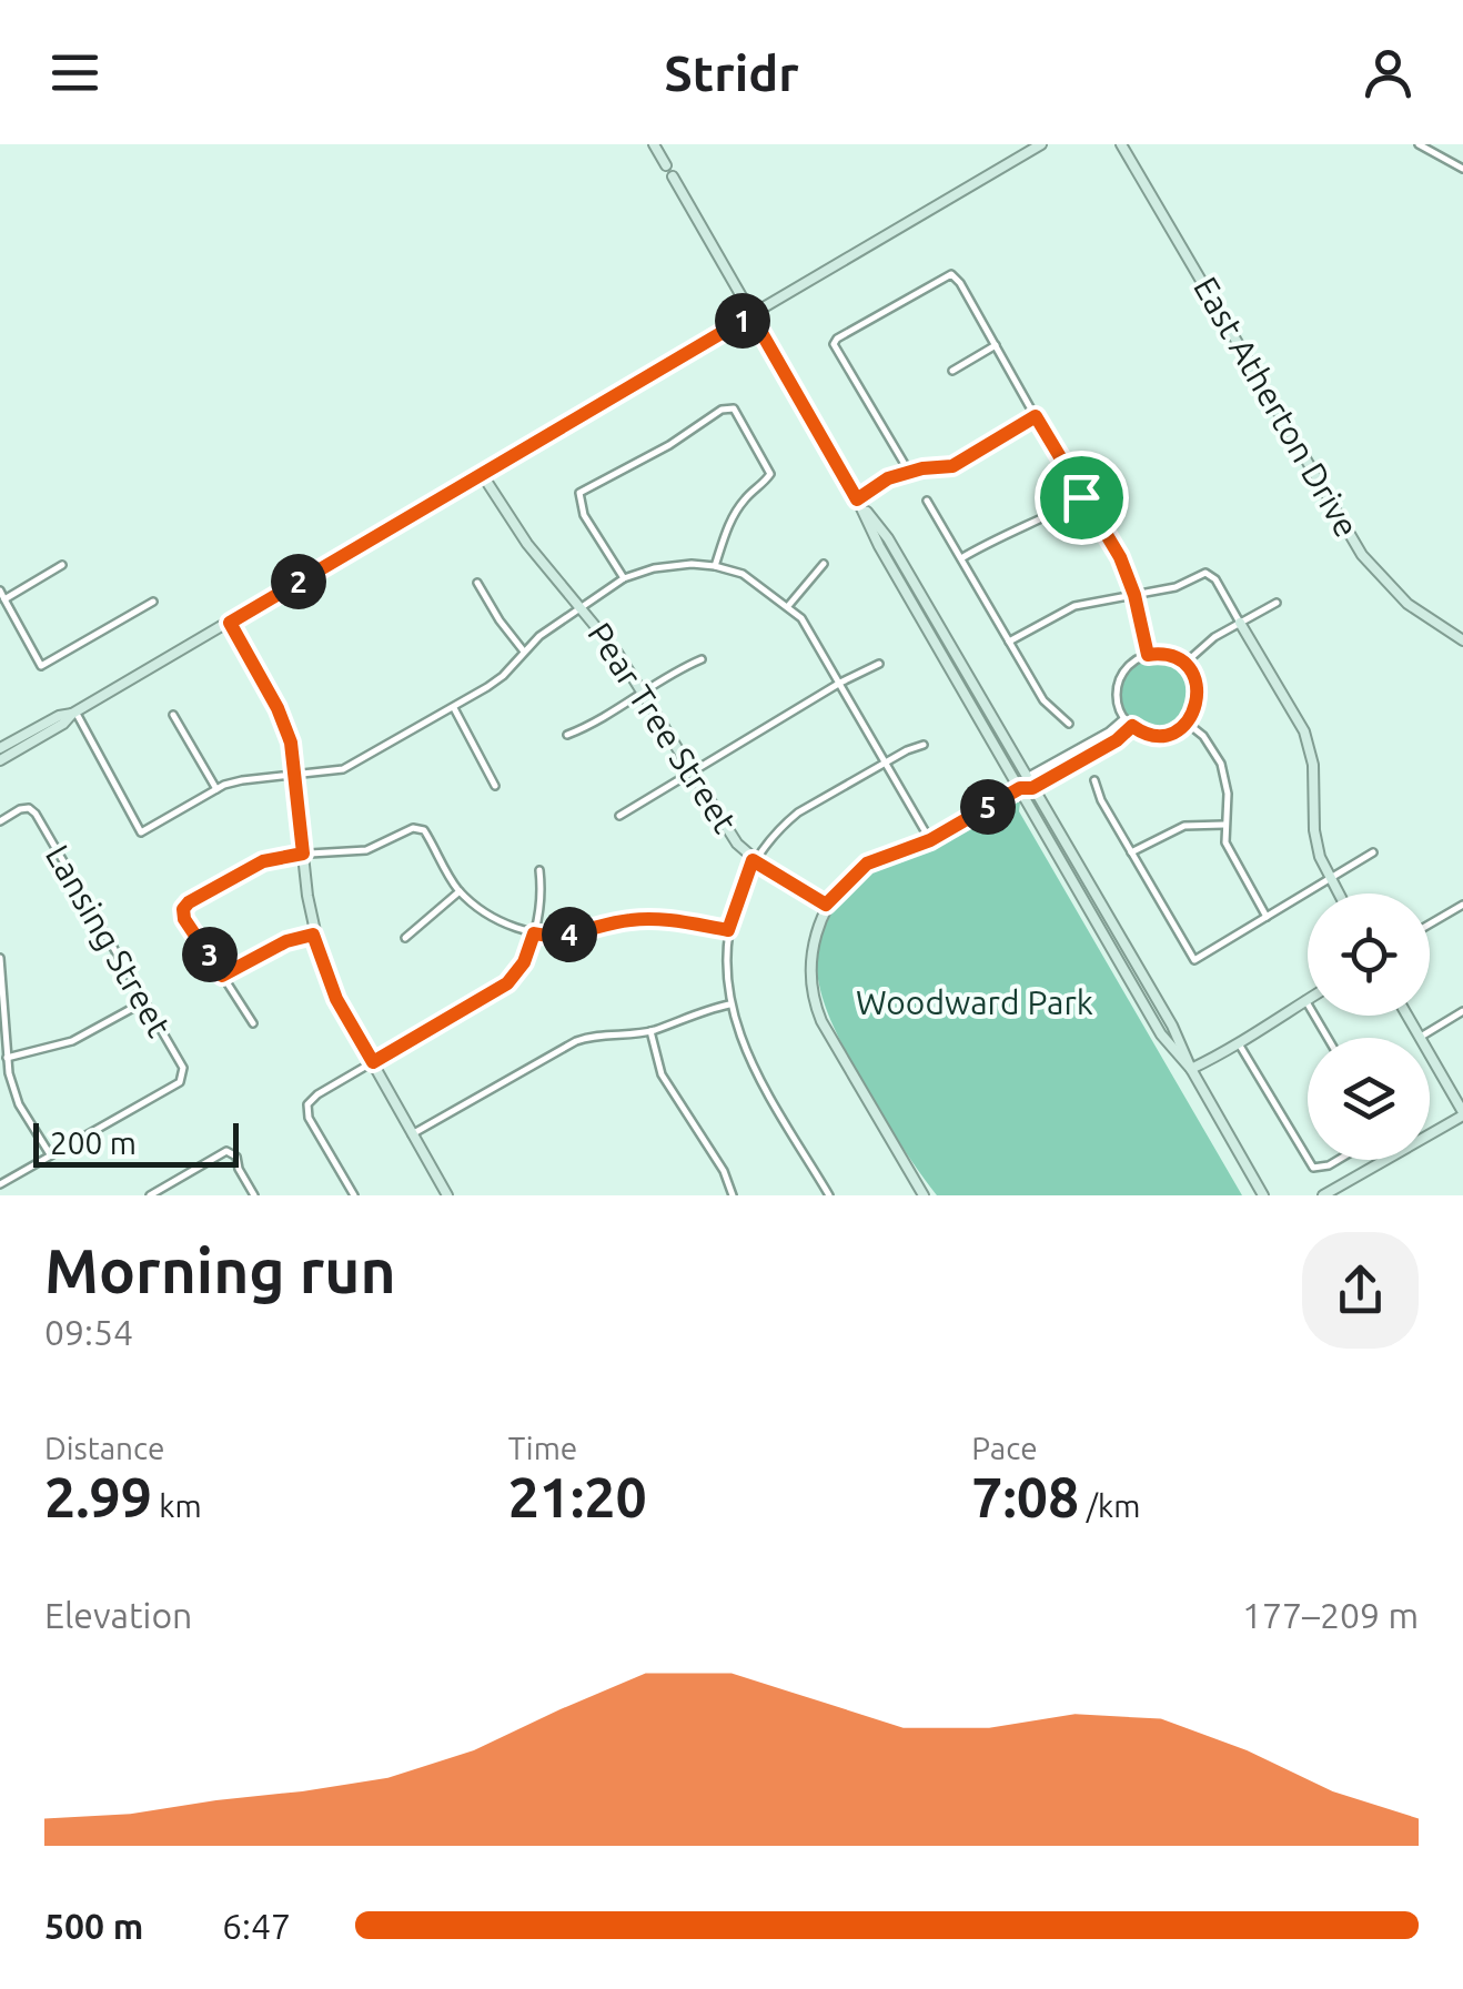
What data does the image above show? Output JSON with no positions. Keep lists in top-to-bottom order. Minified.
{"streets":{"street":["East Atherton Drive","Pear Tree Street","Lansing Street"]},"parks":["Woodward Park"],"scale_bar":"200 m","page":{"header":"Stridr","pins":["1","2","5","4","3"],"scale":"200 m","heading":["Morning run","09:54"],"stats":[["Distance","2.99 km"],["Time","21:20"],["Pace","7:08 /km"]],"chart":["Elevation","177–209 m"],"list":[{"name":"500 m","note":"6:47"}]}}
